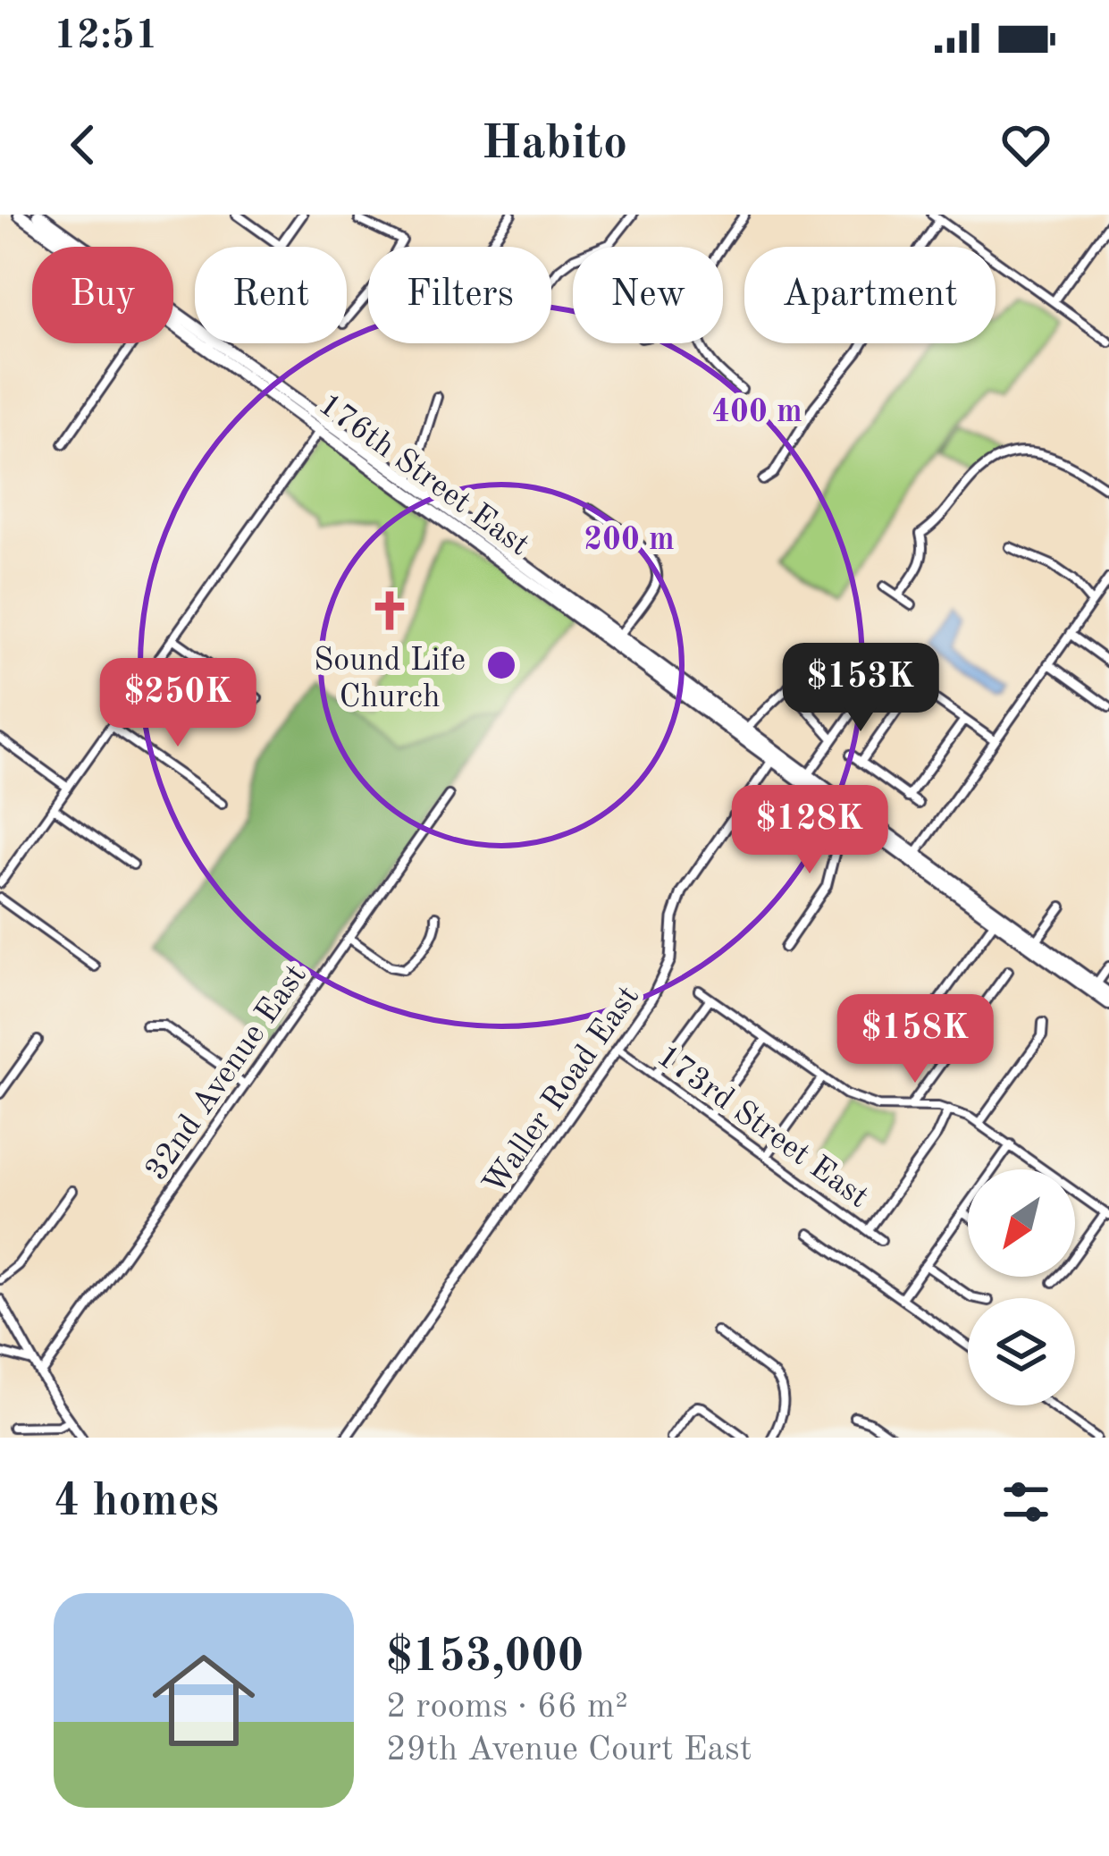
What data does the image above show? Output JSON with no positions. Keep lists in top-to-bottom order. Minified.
{"streets":{"main road":["176th Street East"],"street":["32nd Avenue East","Waller Road East","173rd Street East"]},"crossings":[["176th Street East","Waller Road East"],["Waller Road East","173rd Street East"]],"places":{"church":["Sound Life Church"]},"north":"bottom left","page":{"status":"12:51","header":"Habito","chip":["Buy","Rent","Filters","New","Apartment"],"price":["$153K","$250K","$128K","$158K"],"heading":"4 homes","list":[{"name":"$153,000","note":"2 rooms · 66 m² · 29th Avenue Court East"}]},"rings":["400 m","200 m"]}
